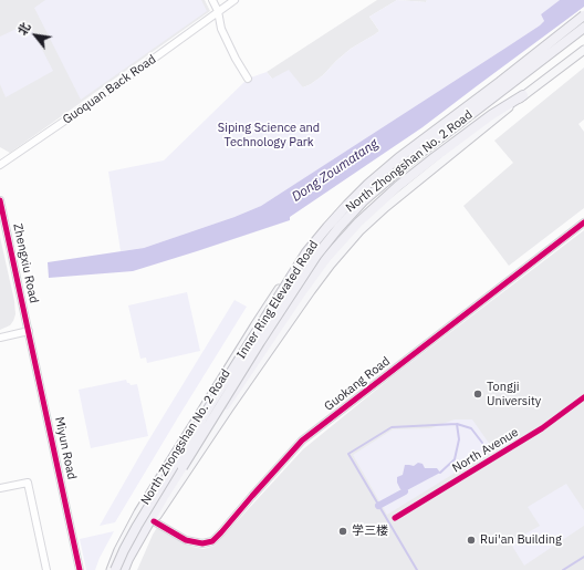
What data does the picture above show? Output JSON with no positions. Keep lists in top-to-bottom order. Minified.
{"streets":{"highway":["Inner Ring Elevated Road"],"main road":["North Zhongshan No. 2 Road"],"street":["Guoquan Back Road","Zhengxiu Road","Guokang Road","Miyun Road"],"cycle path":["North Avenue"]},"crossings":[["North Zhongshan No. 2 Road","Inner Ring Elevated Road"],["North Zhongshan No. 2 Road","Guokang Road"],["Zhengxiu Road","Miyun Road"]],"water":["Dong Zoumatang"],"parks":["Siping Science and Technology Park"],"places":["Tongji University","学三楼","Rui'an Building"],"north":"top left"}
